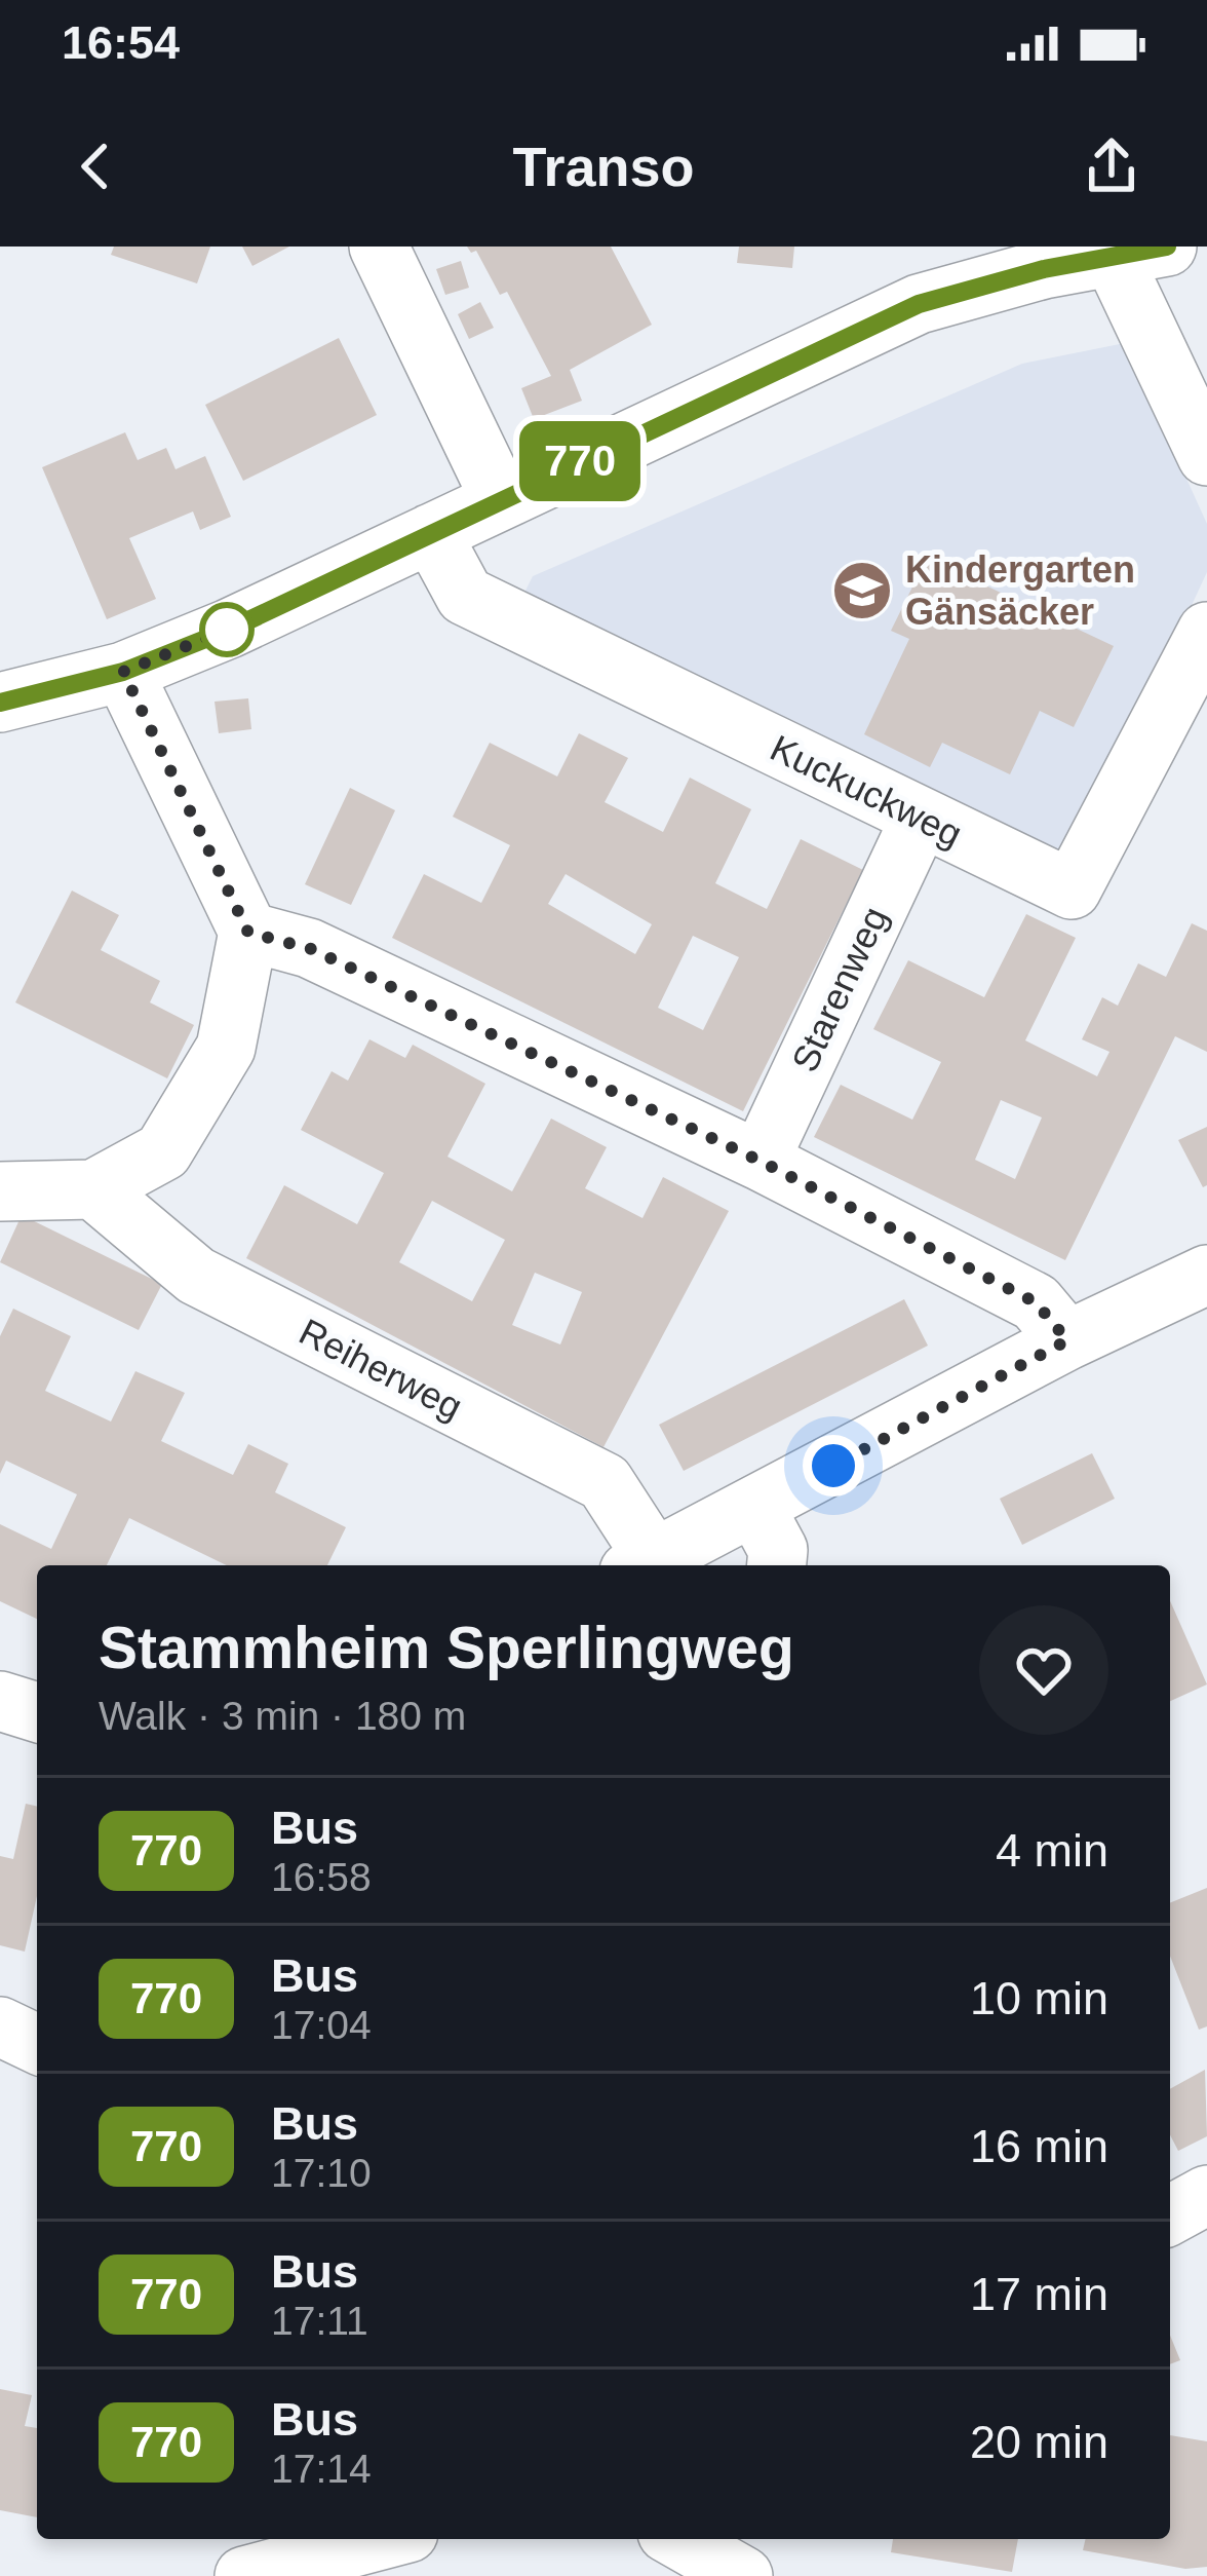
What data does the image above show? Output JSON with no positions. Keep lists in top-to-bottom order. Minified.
{"streets":{"street":["Kuckuckweg","Starenweg","Reiherweg"]},"crossings":[["Kuckuckweg","Starenweg"]],"places":{"school or university":["Kindergarten Gänsäcker"]},"lines":["bus line 770"],"page":{"status":"16:54","header":"Transo","on_map":"770","heading":["Stammheim Sperlingweg","Walk · 3 min · 180 m"],"list":[{"mark":"770","name":"Bus","note":"16:58","value":"4 min"},{"mark":"770","name":"Bus","note":"17:04","value":"10 min"},{"mark":"770","name":"Bus","note":"17:10","value":"16 min"},{"mark":"770","name":"Bus","note":"17:11","value":"17 min"},{"mark":"770","name":"Bus","note":"17:14","value":"20 min"}]}}
